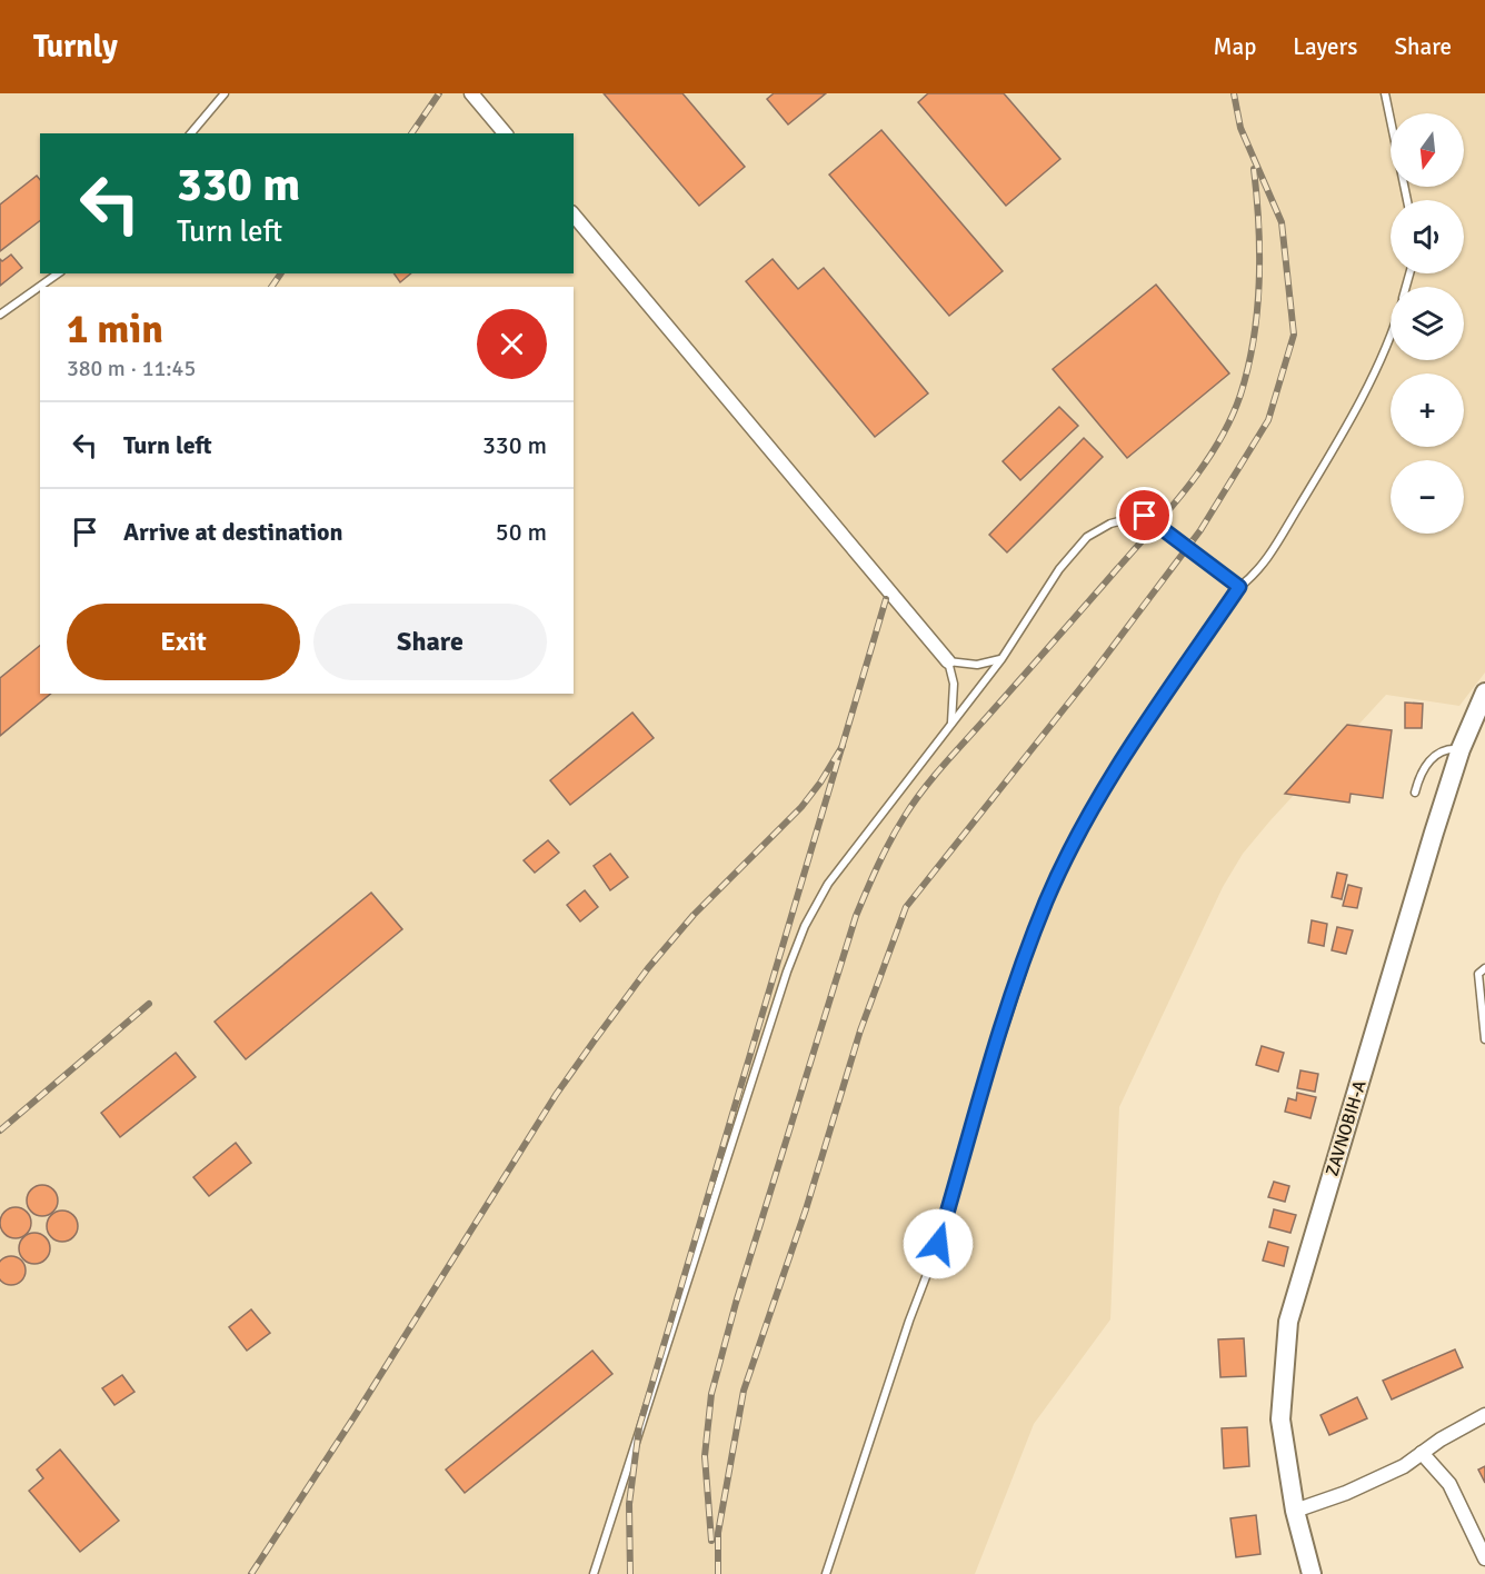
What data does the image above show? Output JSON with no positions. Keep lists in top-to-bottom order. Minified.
{"streets":{"main road":["ZAVNOBIH-A"]},"north":"bottom","page":{"header":"Turnly","nav":["Map","Layers","Share"],"map_buttons":["+","−"],"turn":["330 m","Turn left"],"heading":["1 min","380 m · 11:45"],"list":[{"name":"Turn left","value":"330 m"},{"name":"Arrive at destination","value":"50 m"}],"buttons":["Exit","Share"]}}
